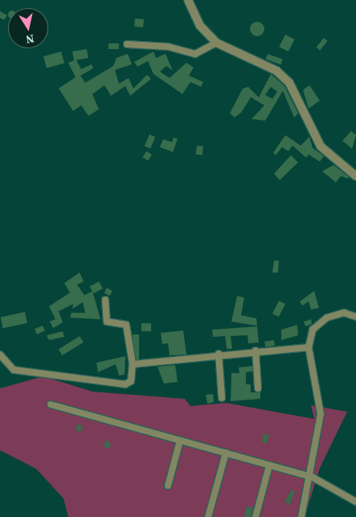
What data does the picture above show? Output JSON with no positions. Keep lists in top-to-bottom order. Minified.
{"north":"bottom"}
